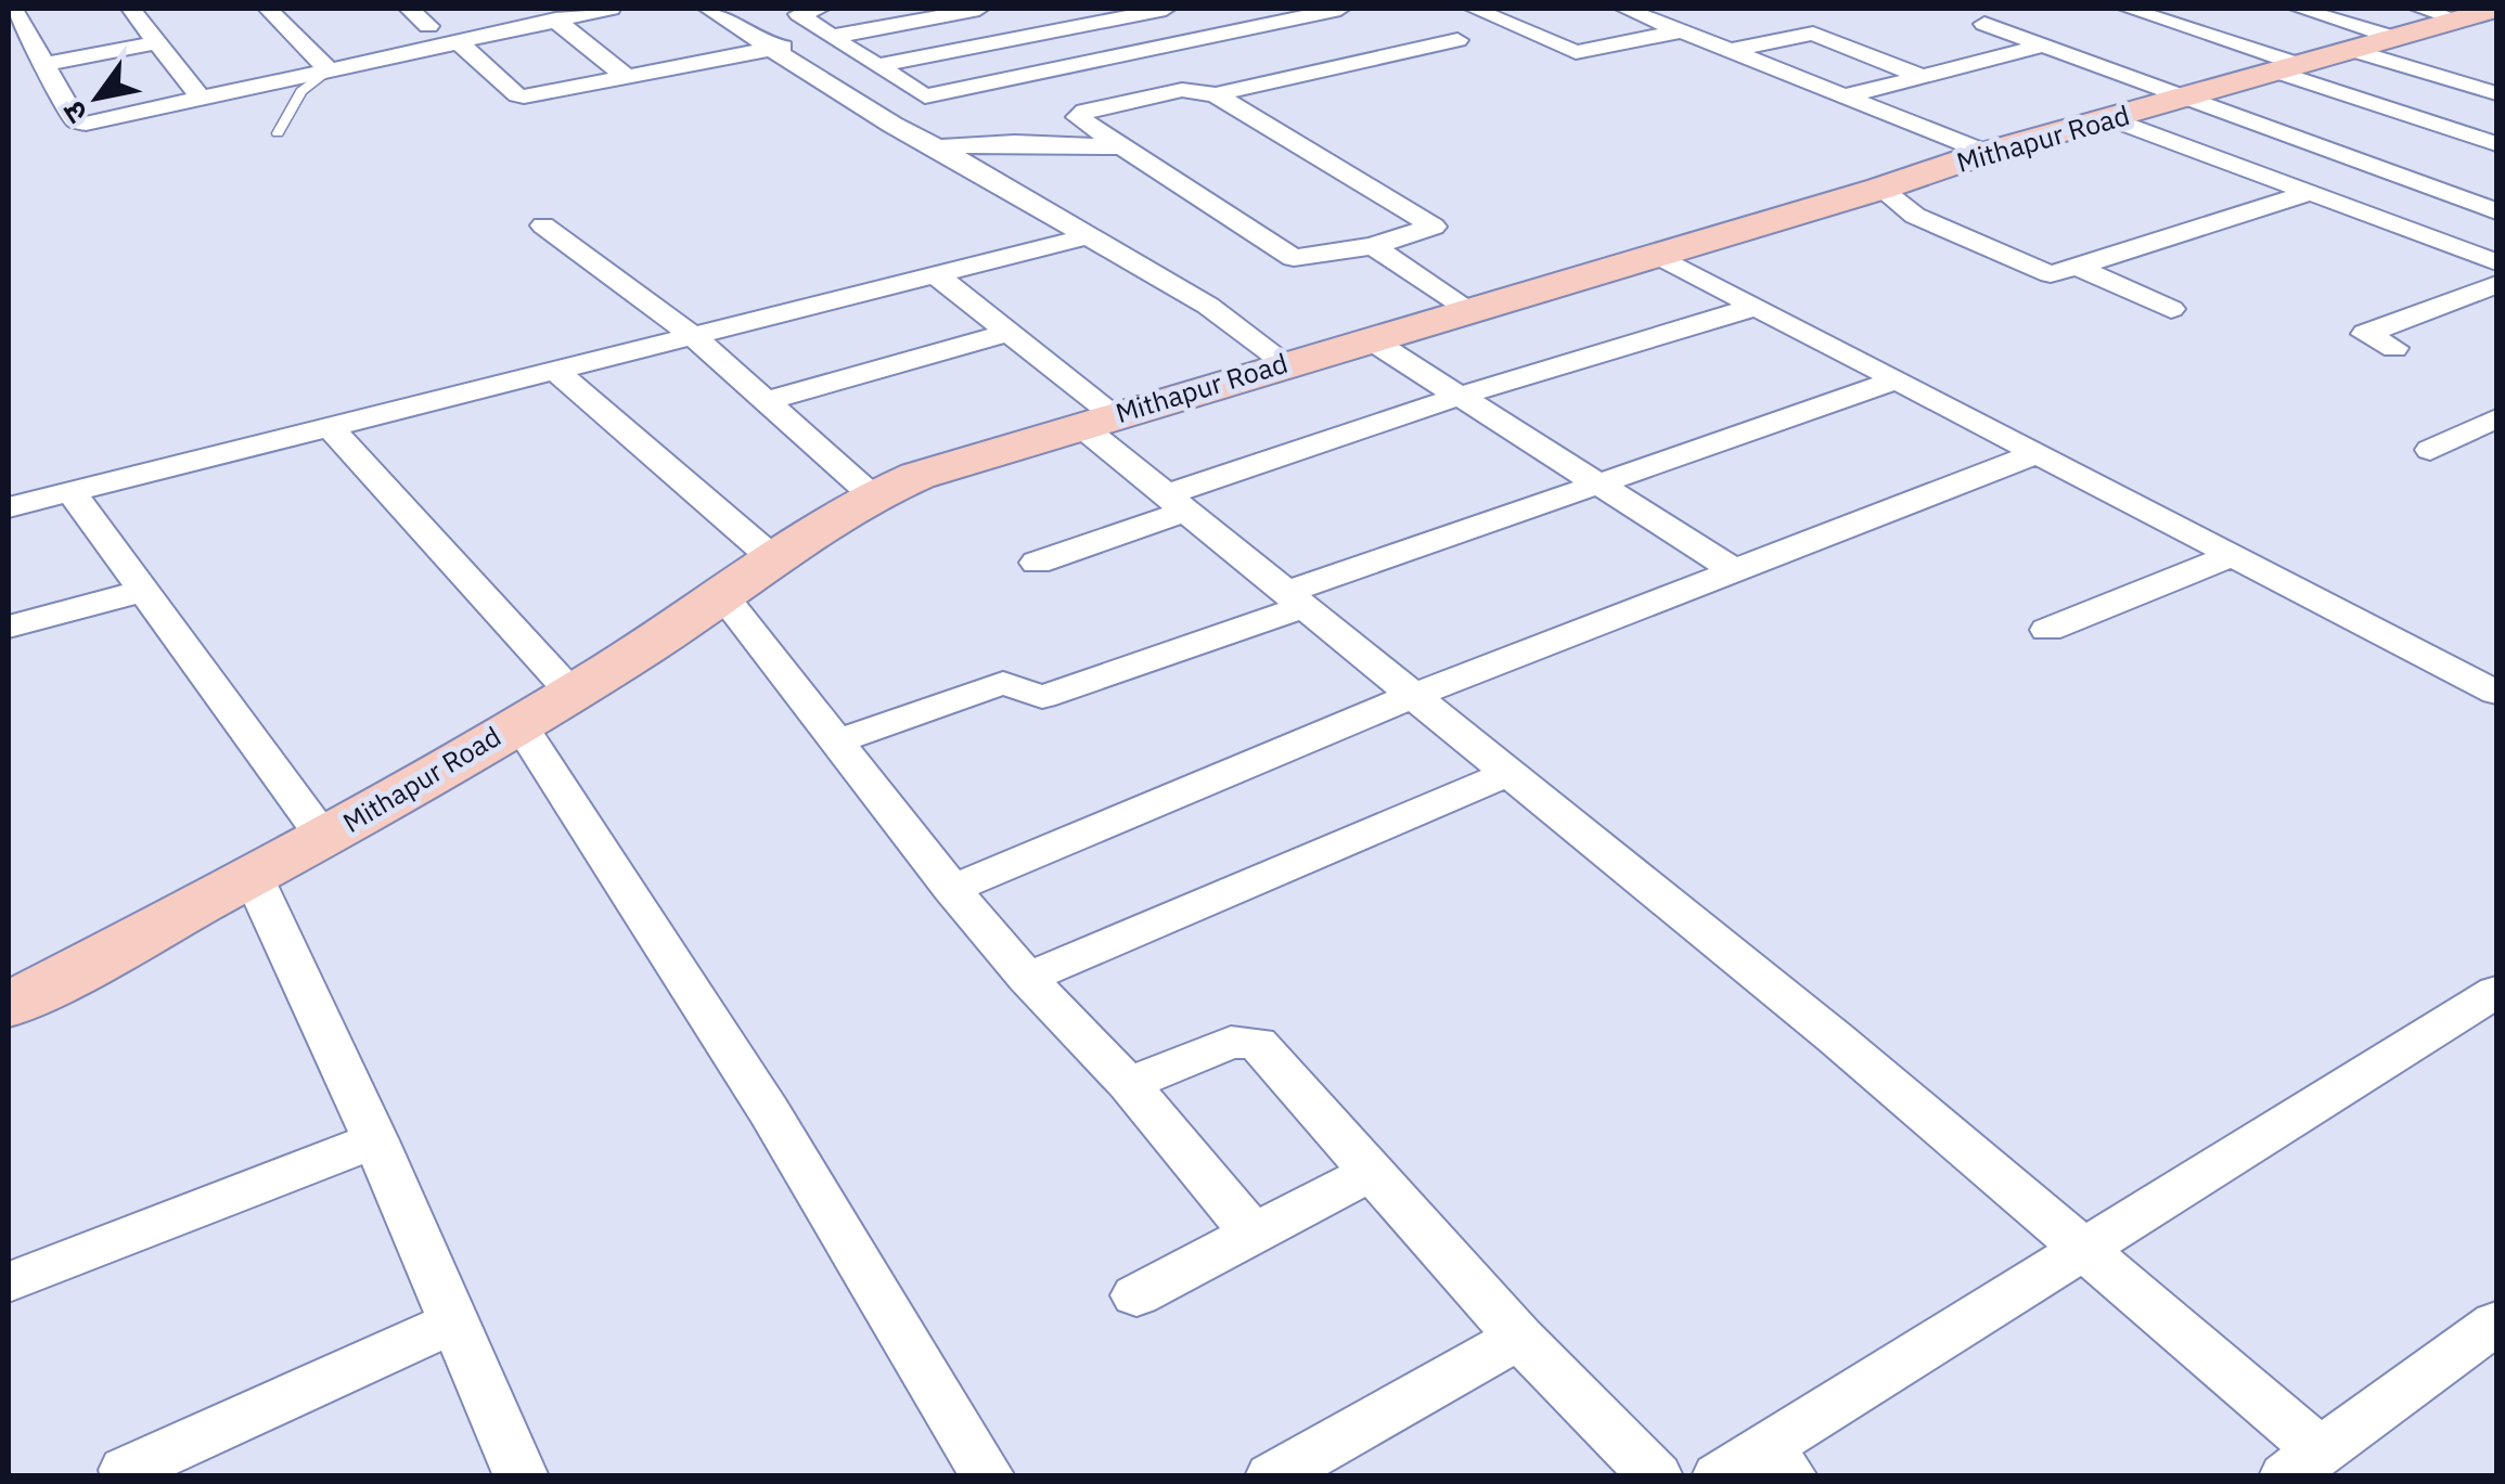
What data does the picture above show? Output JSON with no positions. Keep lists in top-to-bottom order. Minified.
{"streets":{"street":["Mithapur Road"]},"north":"bottom left"}
